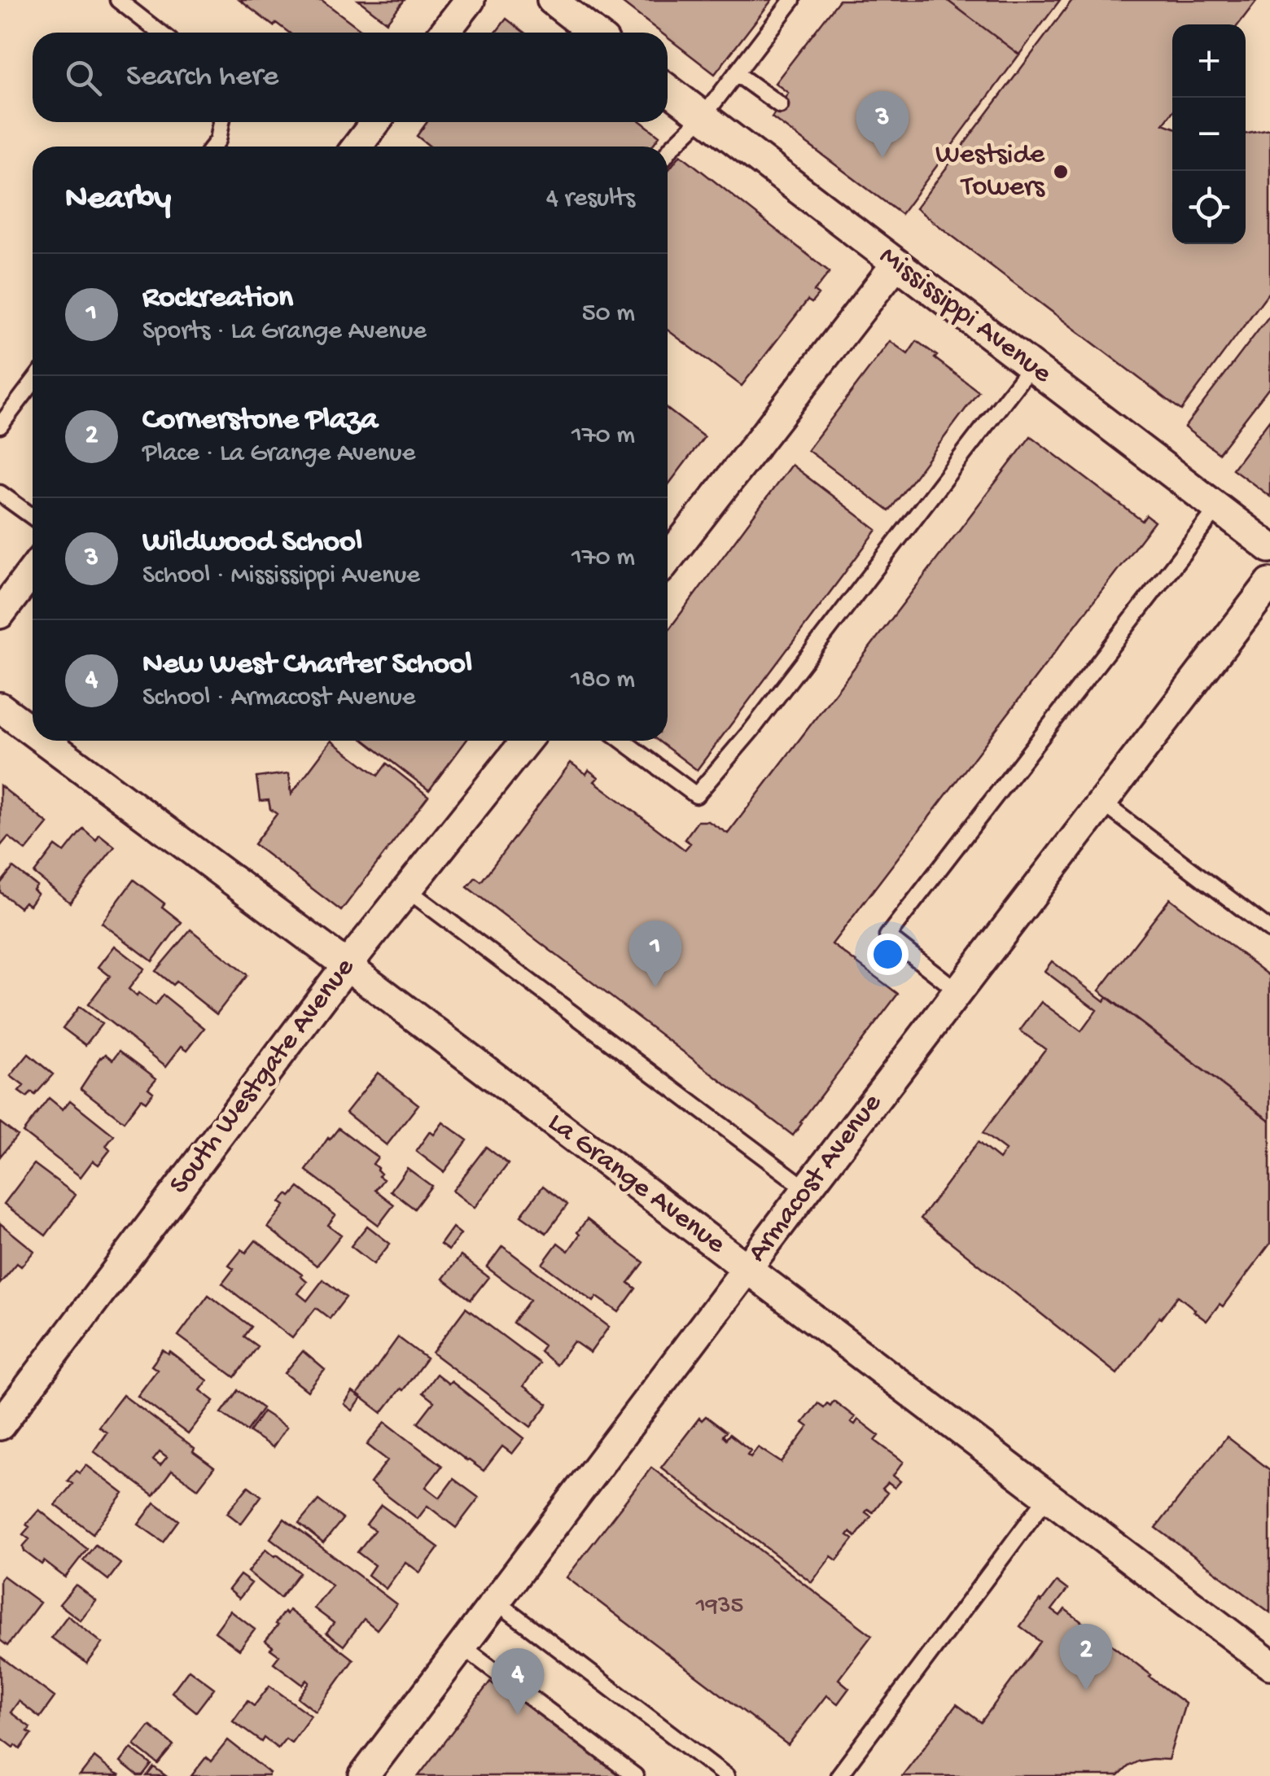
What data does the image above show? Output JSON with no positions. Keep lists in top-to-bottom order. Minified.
{"streets":{"street":["Mississippi Avenue","South Westgate Avenue","Armacost Avenue","La Grange Avenue"]},"crossings":[["South Westgate Avenue","La Grange Avenue"],["Armacost Avenue","La Grange Avenue"]],"places":["Westside Towers"],"house_numbers":["1935"],"page":{"map_buttons":["+","−"],"search":"Search here","pins":["3","1","2","4"],"heading":["Nearby","4 results"],"list":[{"mark":"1","name":"Rockreation","note":"Sports · La Grange Avenue","value":"50 m"},{"mark":"2","name":"Cornerstone Plaza","note":"Place · La Grange Avenue","value":"170 m"},{"mark":"3","name":"Wildwood School","note":"School · Mississippi Avenue","value":"170 m"},{"mark":"4","name":"New West Charter School","note":"School · Armacost Avenue","value":"180 m"}]}}
